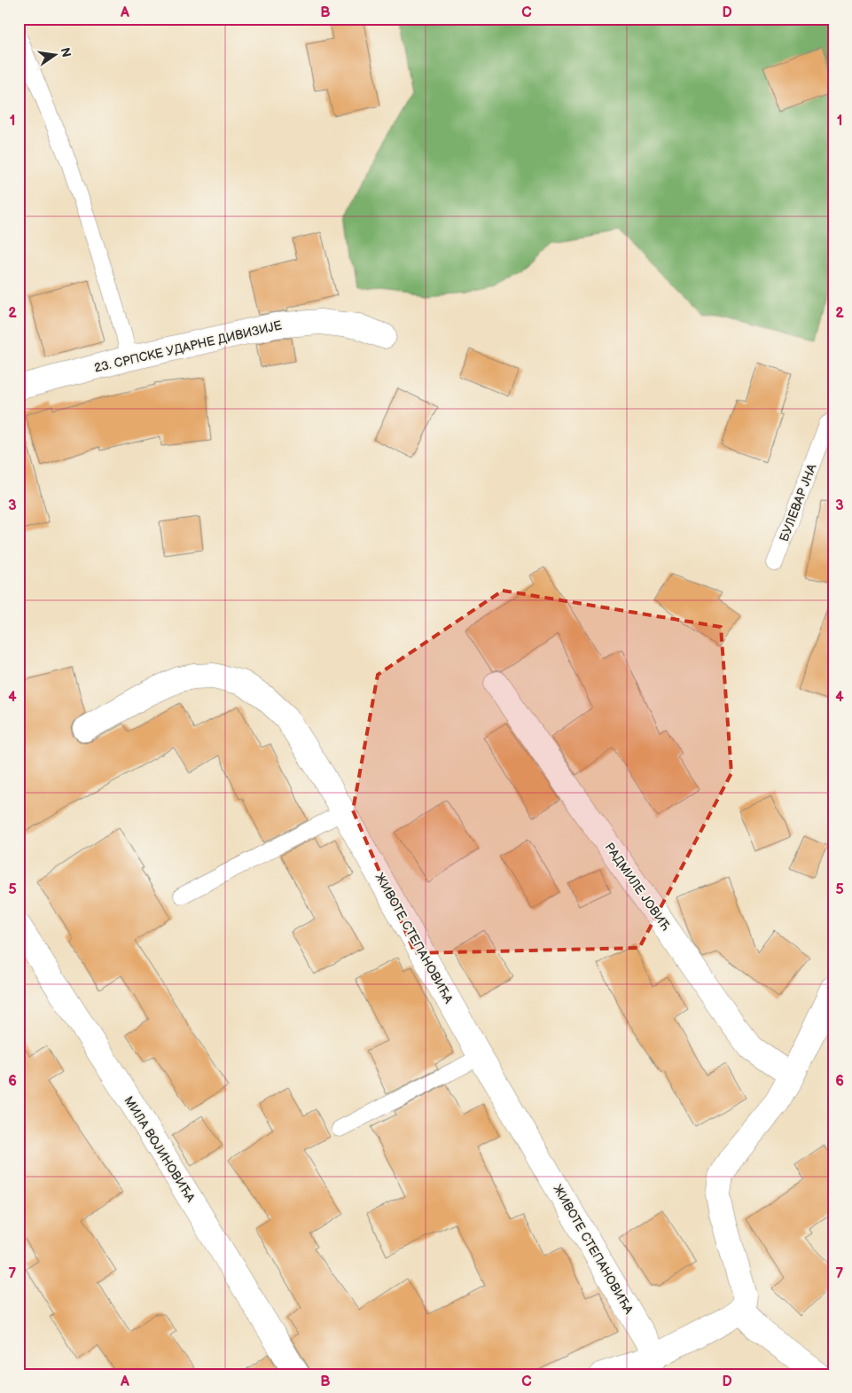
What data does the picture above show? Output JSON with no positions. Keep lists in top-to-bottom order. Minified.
{"streets":{"street":["23. СРПСКЕ УДАРНЕ ДИВИЗИЈЕ","РАДМИЛЕ ЈОВИЋ","ЖИВОТЕ СТЕПАНОВИЋА","МИЛА ВОЈИНОВИЋА"],"lane":["БУЛЕВАР ЈНА"]},"north":"right","grid":{"columns":["A","B","C","D"],"rows":["1","2","3","4","5","6","7"]}}
